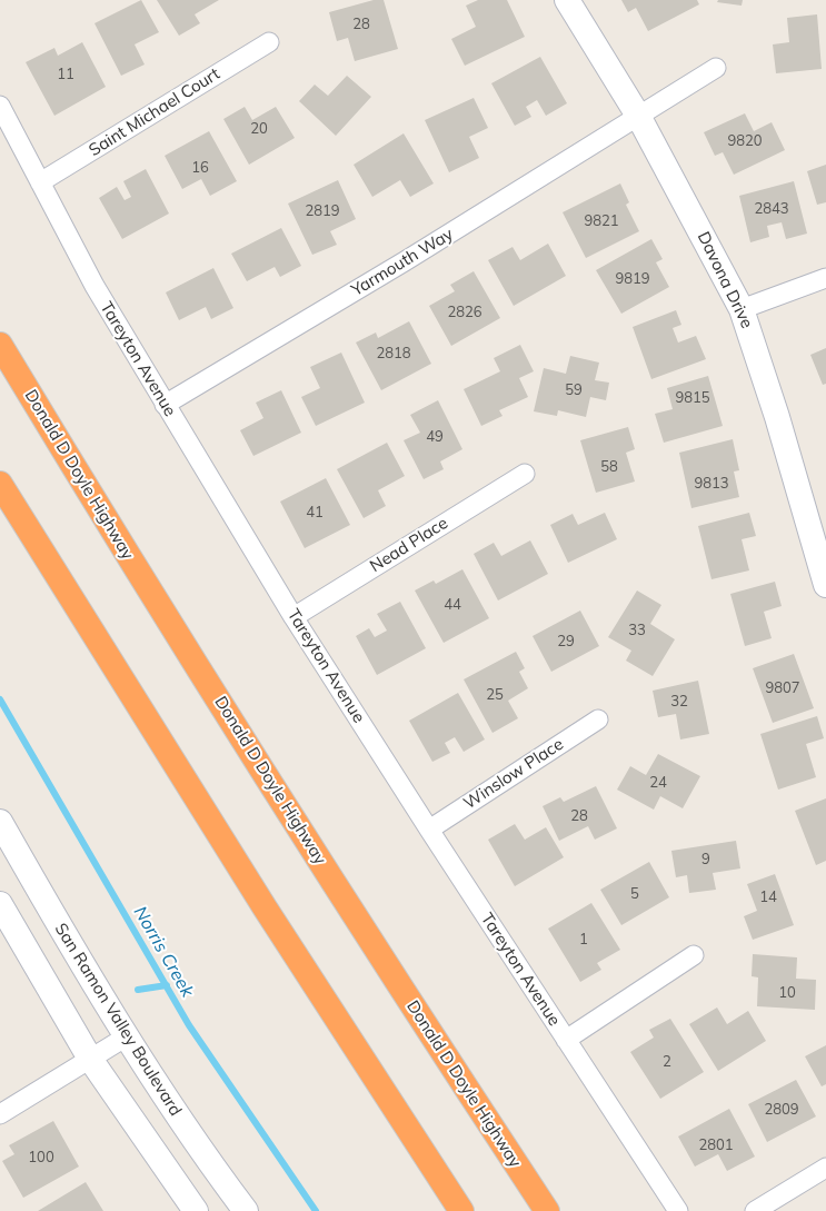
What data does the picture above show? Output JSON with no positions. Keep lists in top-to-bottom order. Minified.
{"streets":{"highway":["Donald D Doyle Highway"],"main road":["Davona Drive","San Ramon Valley Boulevard"],"street":["Saint Michael Court","Yarmouth Way","Tareyton Avenue","Nead Place","Winslow Place"]},"crossings":[["Saint Michael Court","Tareyton Avenue"],["Yarmouth Way","Davona Drive"],["Yarmouth Way","Tareyton Avenue"],["Tareyton Avenue","Nead Place"],["Tareyton Avenue","Winslow Place"]],"water":["Norris Creek"],"house_numbers":["28","11","20","9820","16","2843","2819","9821","9819","2826","2818","59","9815","49","58","9813","41","44","33","29","9807","25","32","24","28","9","5","14","1","10","2","2809","2801","100"]}
